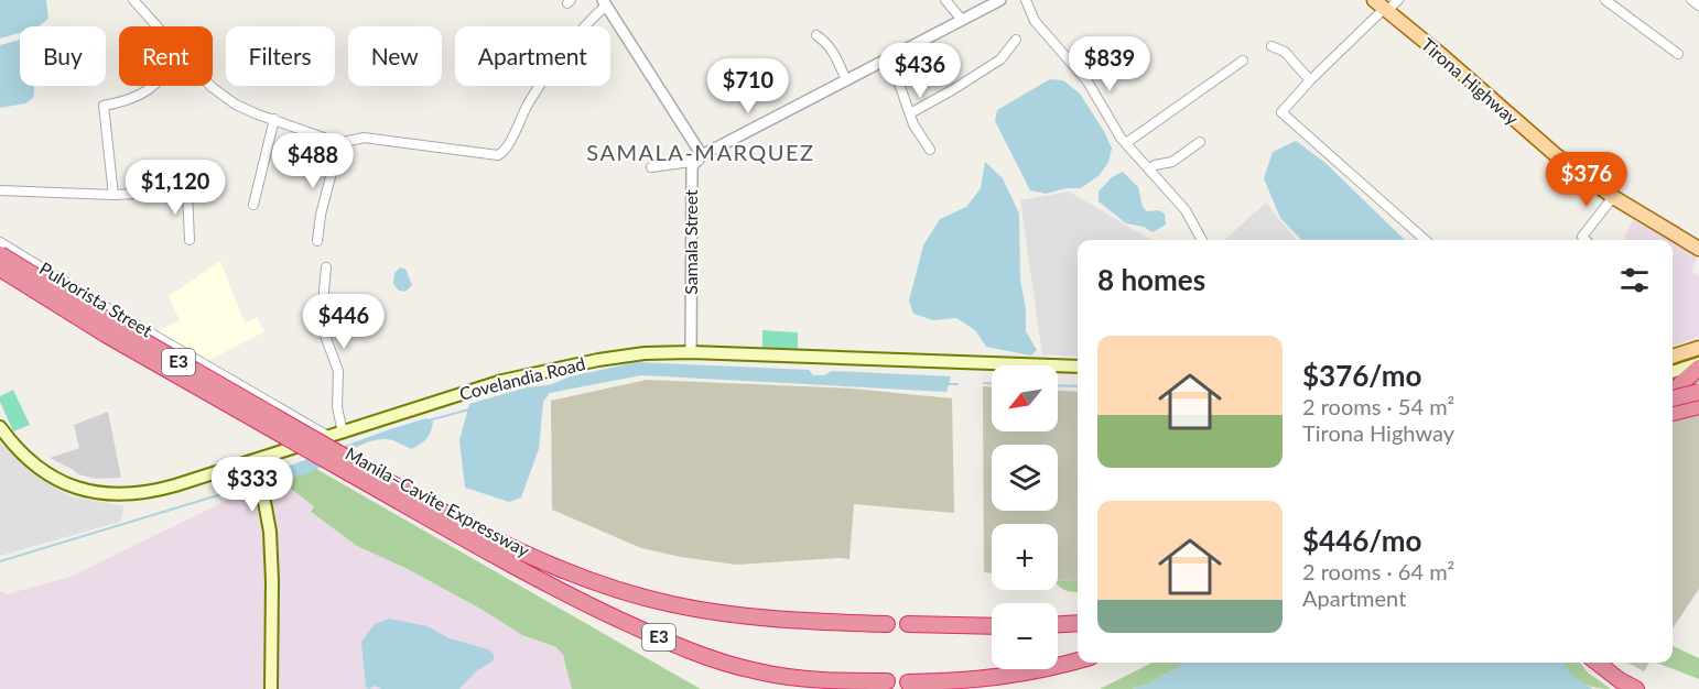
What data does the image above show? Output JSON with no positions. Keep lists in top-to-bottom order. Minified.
{"streets":{"highway":["E3","Manila–Cavite Expressway"],"main road":["Tirona Highway","Covelandia Road"],"street":["Samala Street","Pulvorista Street"]},"crossings":[["Samala Street","Covelandia Road"],["Pulvorista Street","Covelandia Road"]],"districts":["SAMALA-MARQUEZ"],"north":"bottom left","page":{"chip":["Buy","Rent","Filters","New","Apartment"],"price":["$839","$436","$710","$488","$376","$1,120","$446","$333"],"heading":"8 homes","list":[{"name":"$376/mo","note":"2 rooms · 54 m² · Tirona Highway"},{"name":"$446/mo","note":"2 rooms · 64 m² · Apartment"}],"map_buttons":["+","−"]}}
